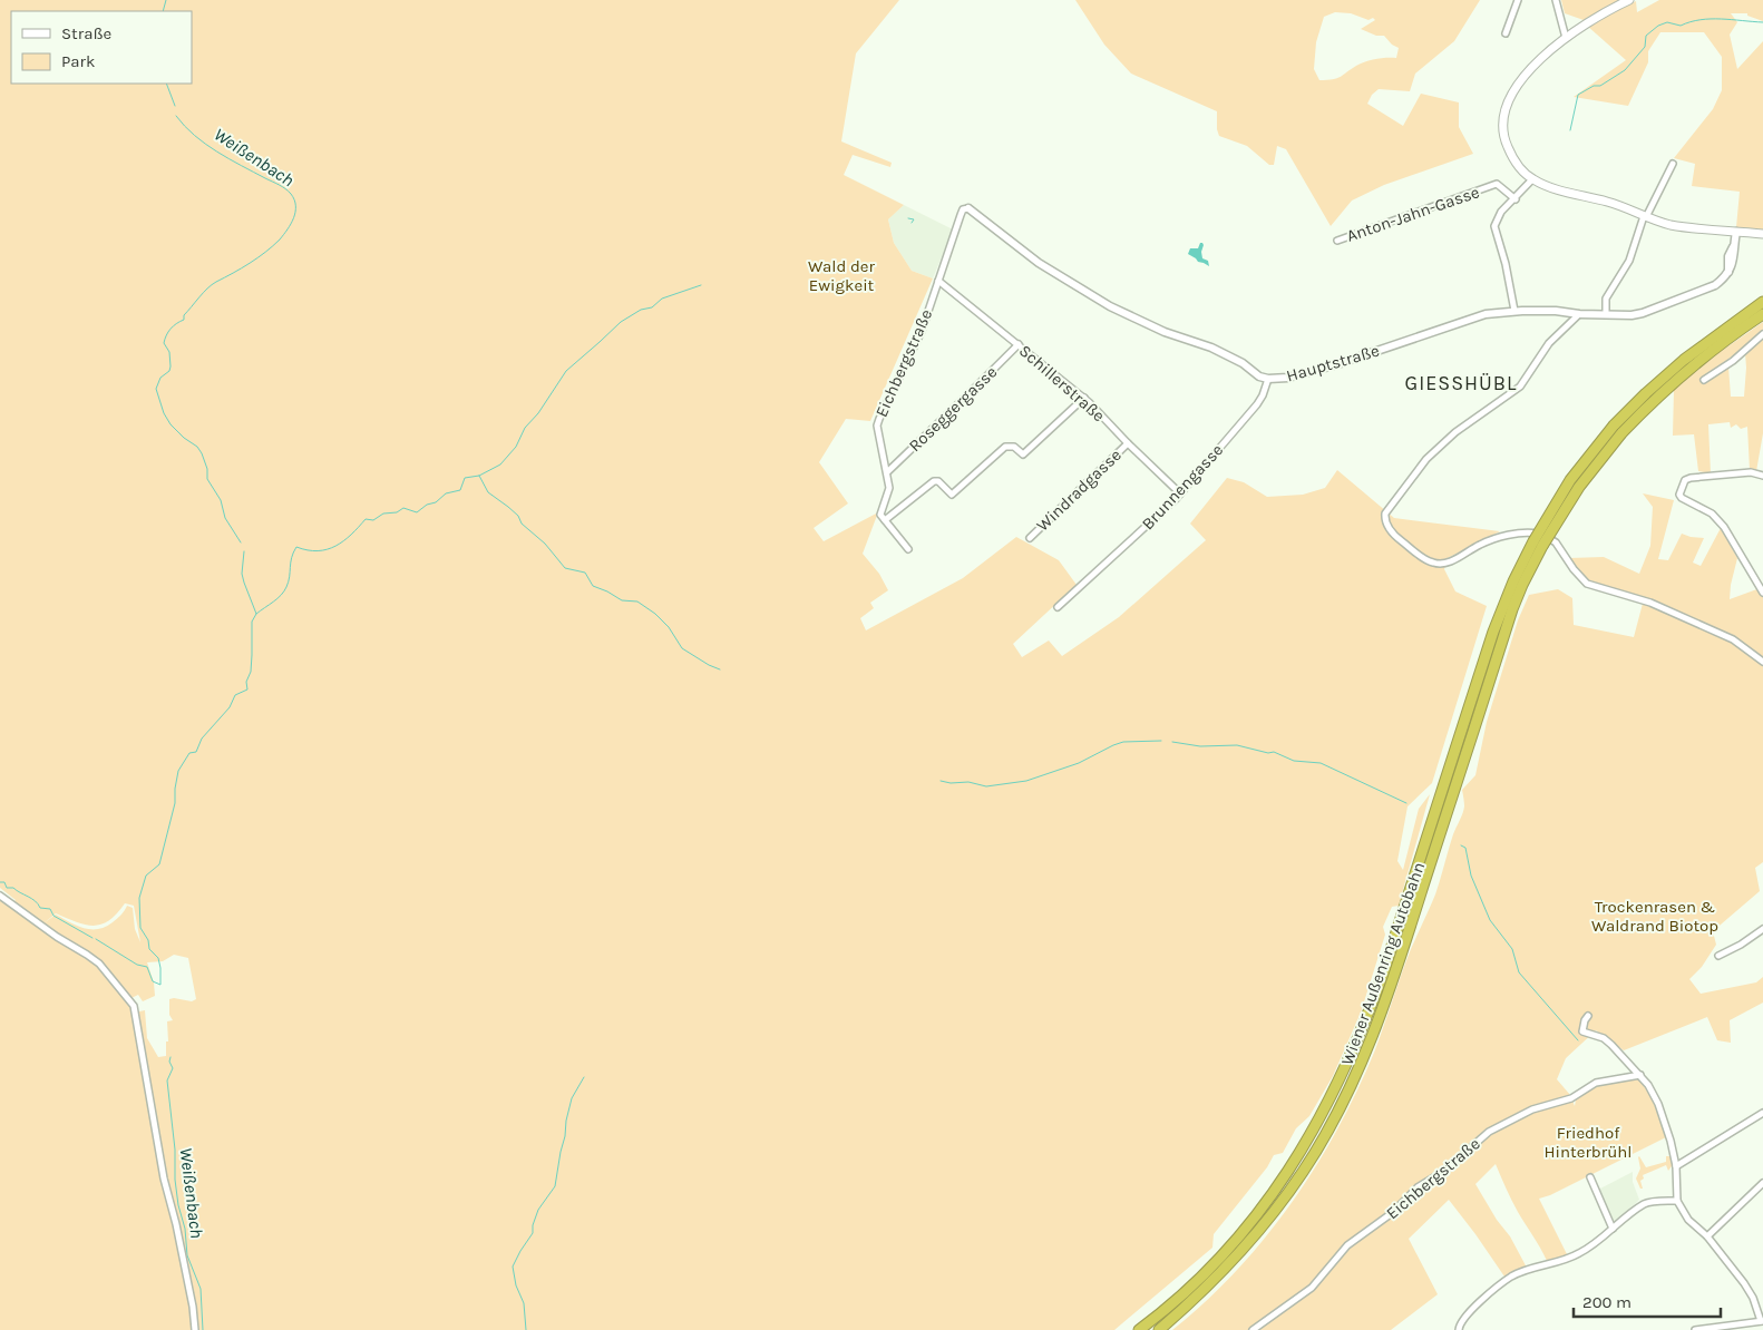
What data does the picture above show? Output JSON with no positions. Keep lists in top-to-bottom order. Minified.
{"streets":{"highway":["Wiener Außenring Autobahn"],"street":["Anton-Jahn-Gasse","Eichbergstraße","Hauptstraße","Schillerstraße","Roseggergasse","Brunnengasse","Windradgasse"]},"crossings":[["Eichbergstraße","Hauptstraße"],["Eichbergstraße","Schillerstraße"],["Eichbergstraße","Roseggergasse"],["Hauptstraße","Brunnengasse"],["Schillerstraße","Roseggergasse"],["Schillerstraße","Brunnengasse"],["Schillerstraße","Windradgasse"]],"districts":["GIESSHÜBL"],"water":["Weißenbach"],"parks":["Wald der Ewigkeit","Trockenrasen & Waldrand Biotop","Friedhof Hinterbrühl"],"legend":["Straße","Park"],"scale_bar":"200 m"}
